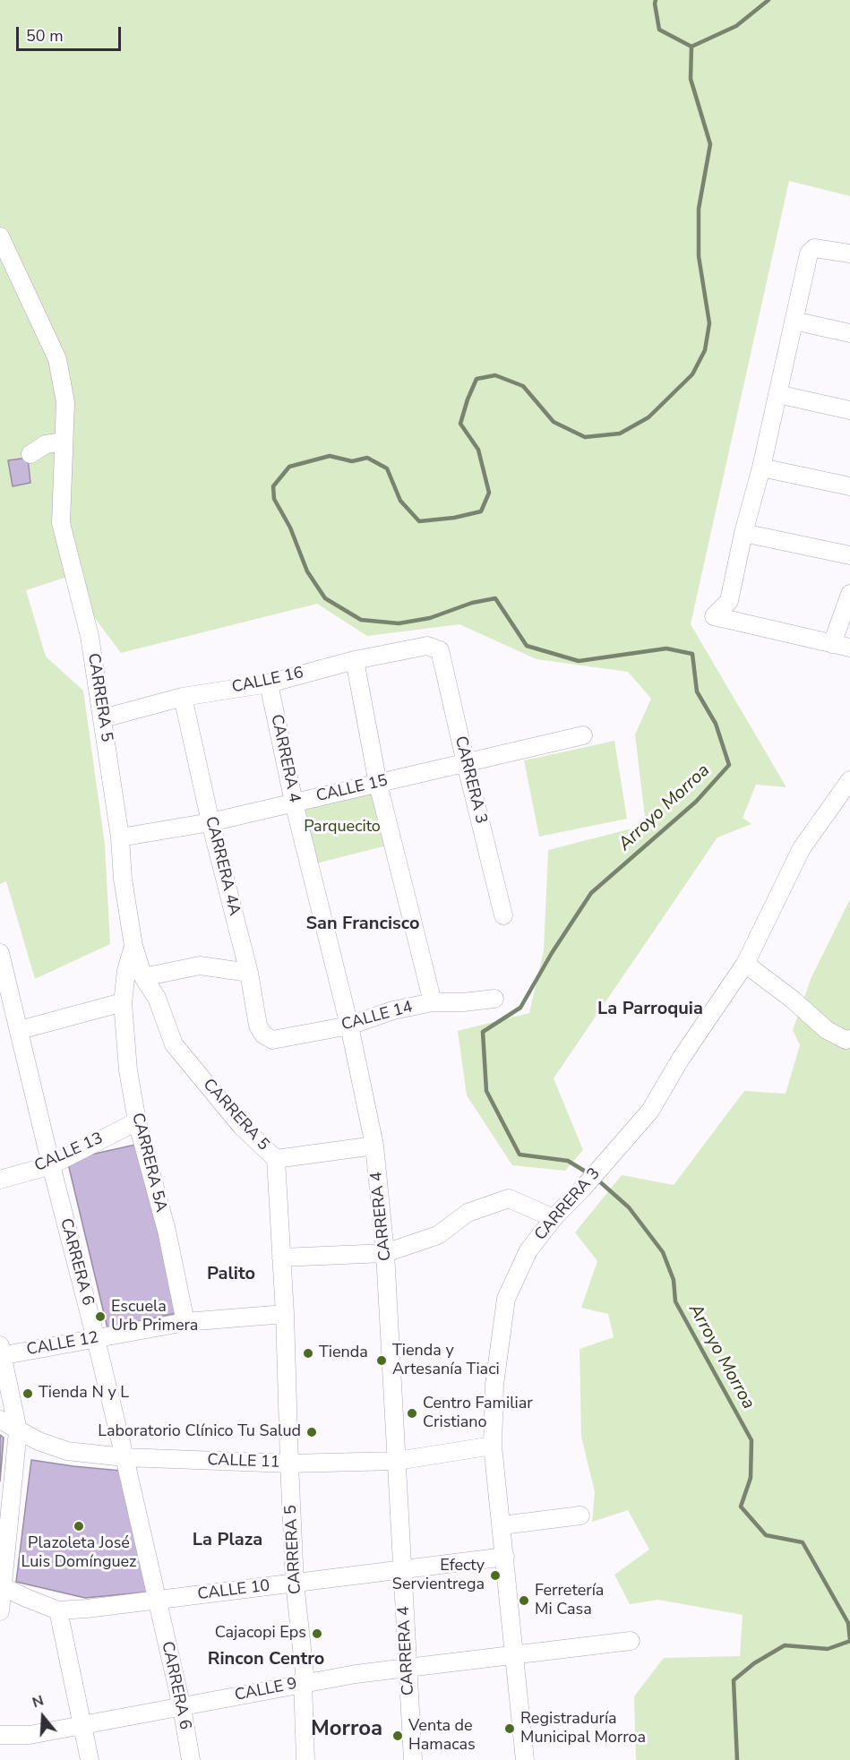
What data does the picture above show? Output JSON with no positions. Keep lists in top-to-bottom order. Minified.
{"streets":{"street":["CALLE 16","CARRERA 5","CARRERA 4","CARRERA 3","CALLE 15","CARRERA 4A","CALLE 14","CALLE 13","CARRERA 5A","CARRERA 6","CALLE 12","CALLE 11","CALLE 10","CALLE 9"]},"crossings":[["CALLE 16","CARRERA 5"],["CALLE 16","CARRERA 4"],["CALLE 16","CARRERA 3"],["CALLE 16","CARRERA 4A"],["CARRERA 5","CALLE 15"],["CARRERA 5","CARRERA 5A"],["CARRERA 5","CALLE 12"],["CARRERA 5","CALLE 11"],["CARRERA 5","CALLE 10"],["CARRERA 5","CALLE 9"],["CARRERA 4","CALLE 15"],["CARRERA 4","CALLE 14"],["CARRERA 4","CALLE 11"],["CARRERA 4","CALLE 10"],["CARRERA 4","CALLE 9"],["CARRERA 3","CALLE 15"],["CARRERA 3","CALLE 11"],["CARRERA 3","CALLE 10"],["CARRERA 3","CALLE 9"],["CALLE 15","CARRERA 4A"],["CARRERA 4A","CALLE 14"],["CALLE 13","CARRERA 5A"],["CALLE 13","CARRERA 6"],["CARRERA 5A","CALLE 12"],["CARRERA 6","CALLE 12"],["CARRERA 6","CALLE 11"],["CARRERA 6","CALLE 10"],["CARRERA 6","CALLE 9"]],"districts":["San Francisco","La Parroquia","Palito","La Plaza","Rincon Centro","Morroa"],"water":["Arroyo Morroa"],"parks":["Parquecito"],"places":["Escuela Urb Primera","Tienda","Tienda y Artesanía Tiaci","Tienda N y L","Centro Familiar Cristiano","Laboratorio Clínico Tu Salud","Plazoleta José Luis Domínguez","Efecty Servientrega","Ferretería Mi Casa","Cajacopi Eps","Registraduría Municipal Morroa","Venta de Hamacas"],"scale_bar":"50 m","north":"top"}
